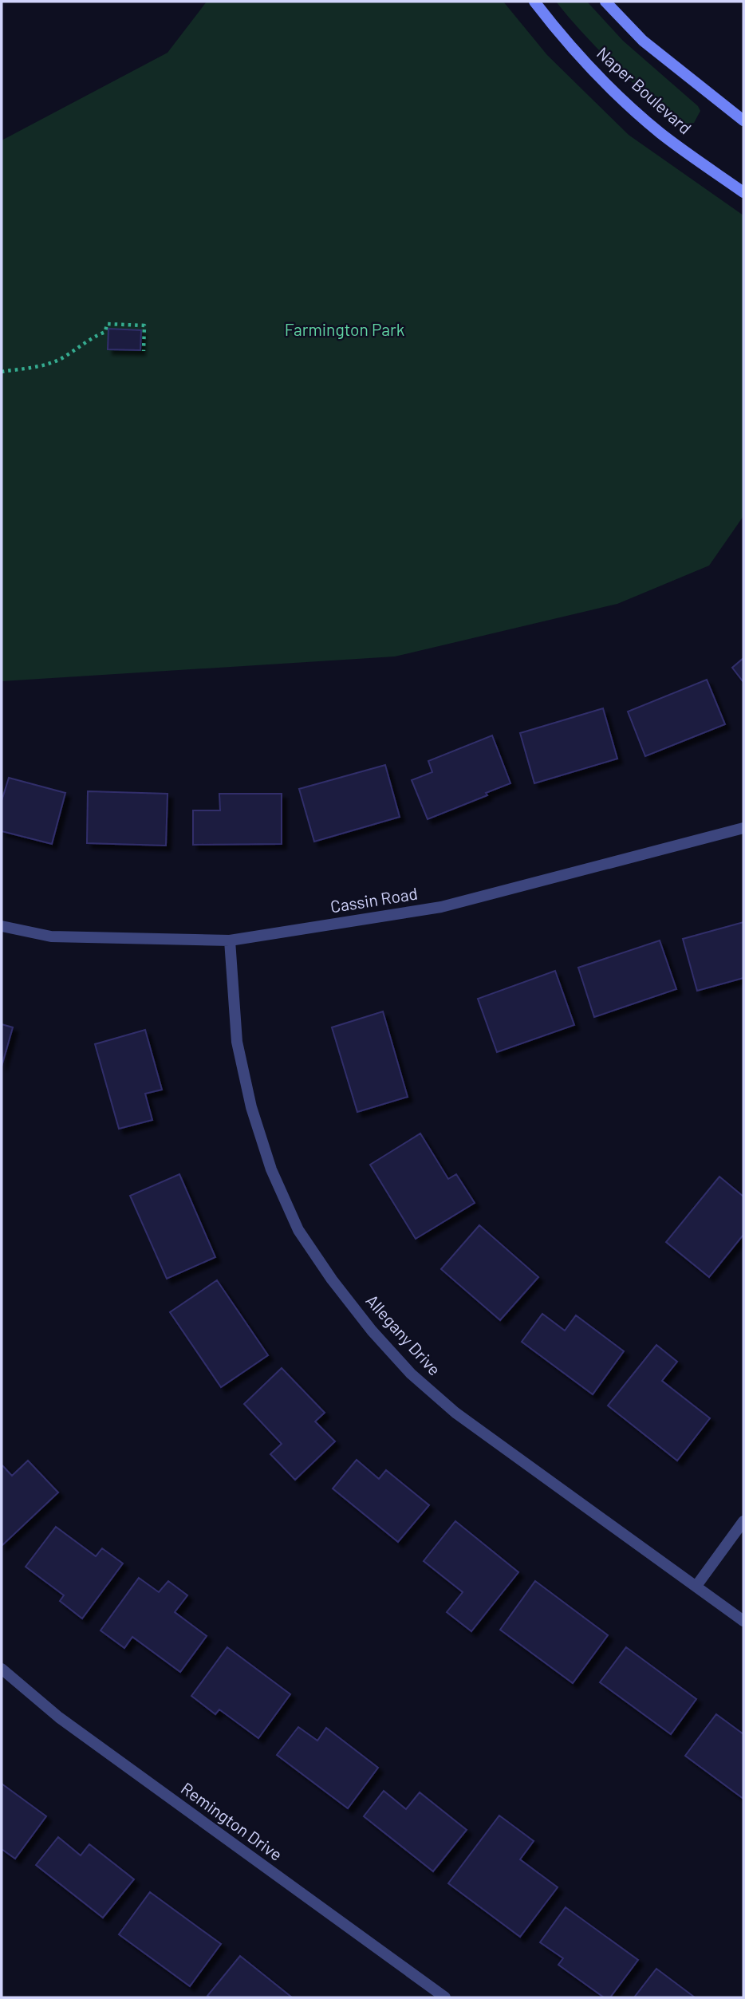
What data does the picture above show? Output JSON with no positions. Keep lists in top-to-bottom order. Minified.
{"streets":{"main road":["Naper Boulevard"],"street":["Cassin Road","Allegany Drive","Remington Drive"]},"crossings":[["Cassin Road","Allegany Drive"]],"parks":["Farmington Park"]}
